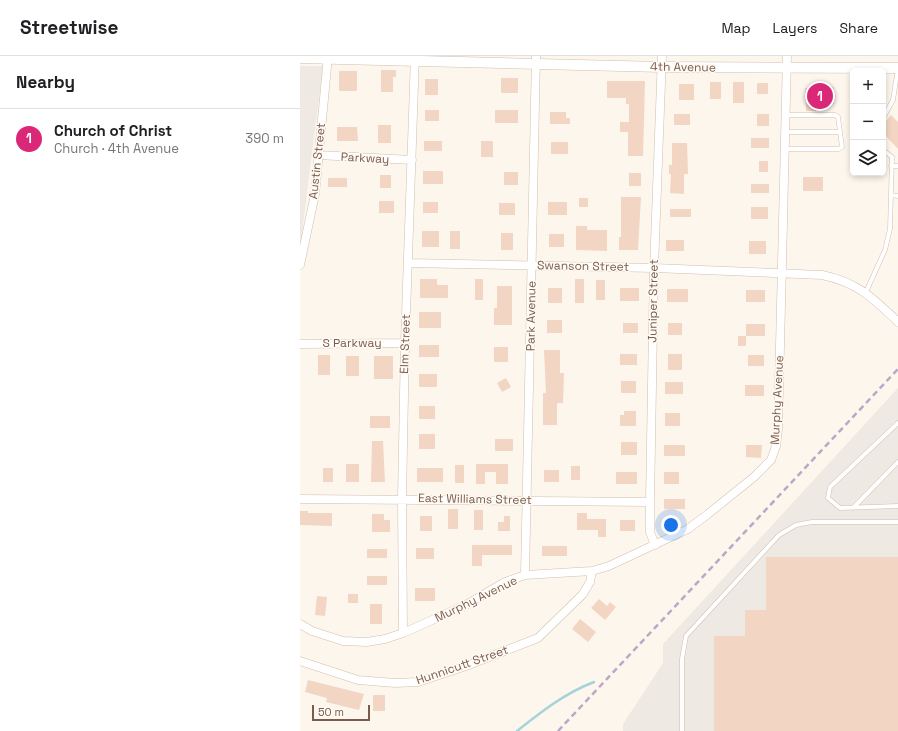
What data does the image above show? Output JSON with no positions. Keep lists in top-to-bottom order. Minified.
{"streets":{"street":["4th Avenue","Parkway","Austin Street","Swanson Street","Juniper Street","Park Avenue","S Parkway","Elm Street","Murphy Avenue","East Williams Street","Hunnicutt Street"]},"crossings":[["4th Avenue","Austin Street"],["4th Avenue","Juniper Street"],["4th Avenue","Park Avenue"],["4th Avenue","Elm Street"],["4th Avenue","Murphy Avenue"],["Parkway","Austin Street"],["Parkway","Elm Street"],["Swanson Street","Juniper Street"],["Swanson Street","Park Avenue"],["Swanson Street","Elm Street"],["Swanson Street","Murphy Avenue"],["Juniper Street","Murphy Avenue"],["Juniper Street","East Williams Street"],["Park Avenue","Murphy Avenue"],["Park Avenue","East Williams Street"],["S Parkway","Elm Street"],["Elm Street","Murphy Avenue"],["Elm Street","East Williams Street"],["Murphy Avenue","Hunnicutt Street"]],"scale_bar":"50 m","page":{"header":"Streetwise","nav":["Map","Layers","Share"],"heading":"Nearby","map_buttons":["+","−"],"pins":"1","list":[{"mark":"1","name":"Church of Christ","note":"Church · 4th Avenue","value":"390 m"}],"scale":"50 m"}}
